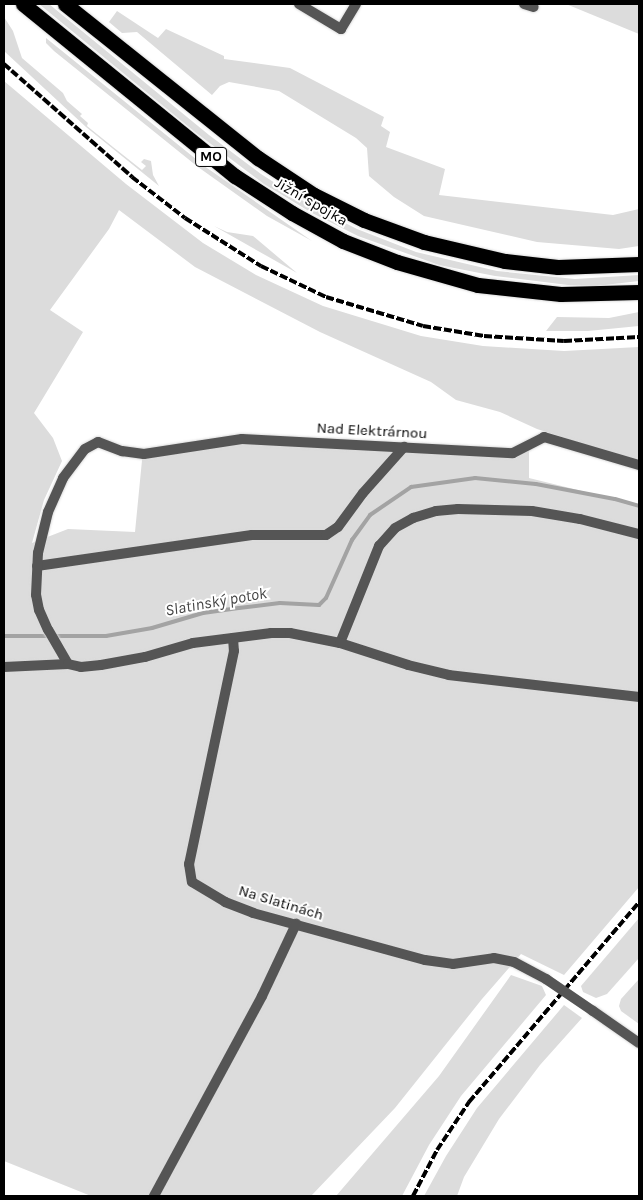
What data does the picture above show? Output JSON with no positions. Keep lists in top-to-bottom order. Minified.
{"streets":{"highway":["MO","Jižní spojka"],"street":["Nad Elektrárnou","Na Slatinách"]},"water":["Slatinský potok"]}
